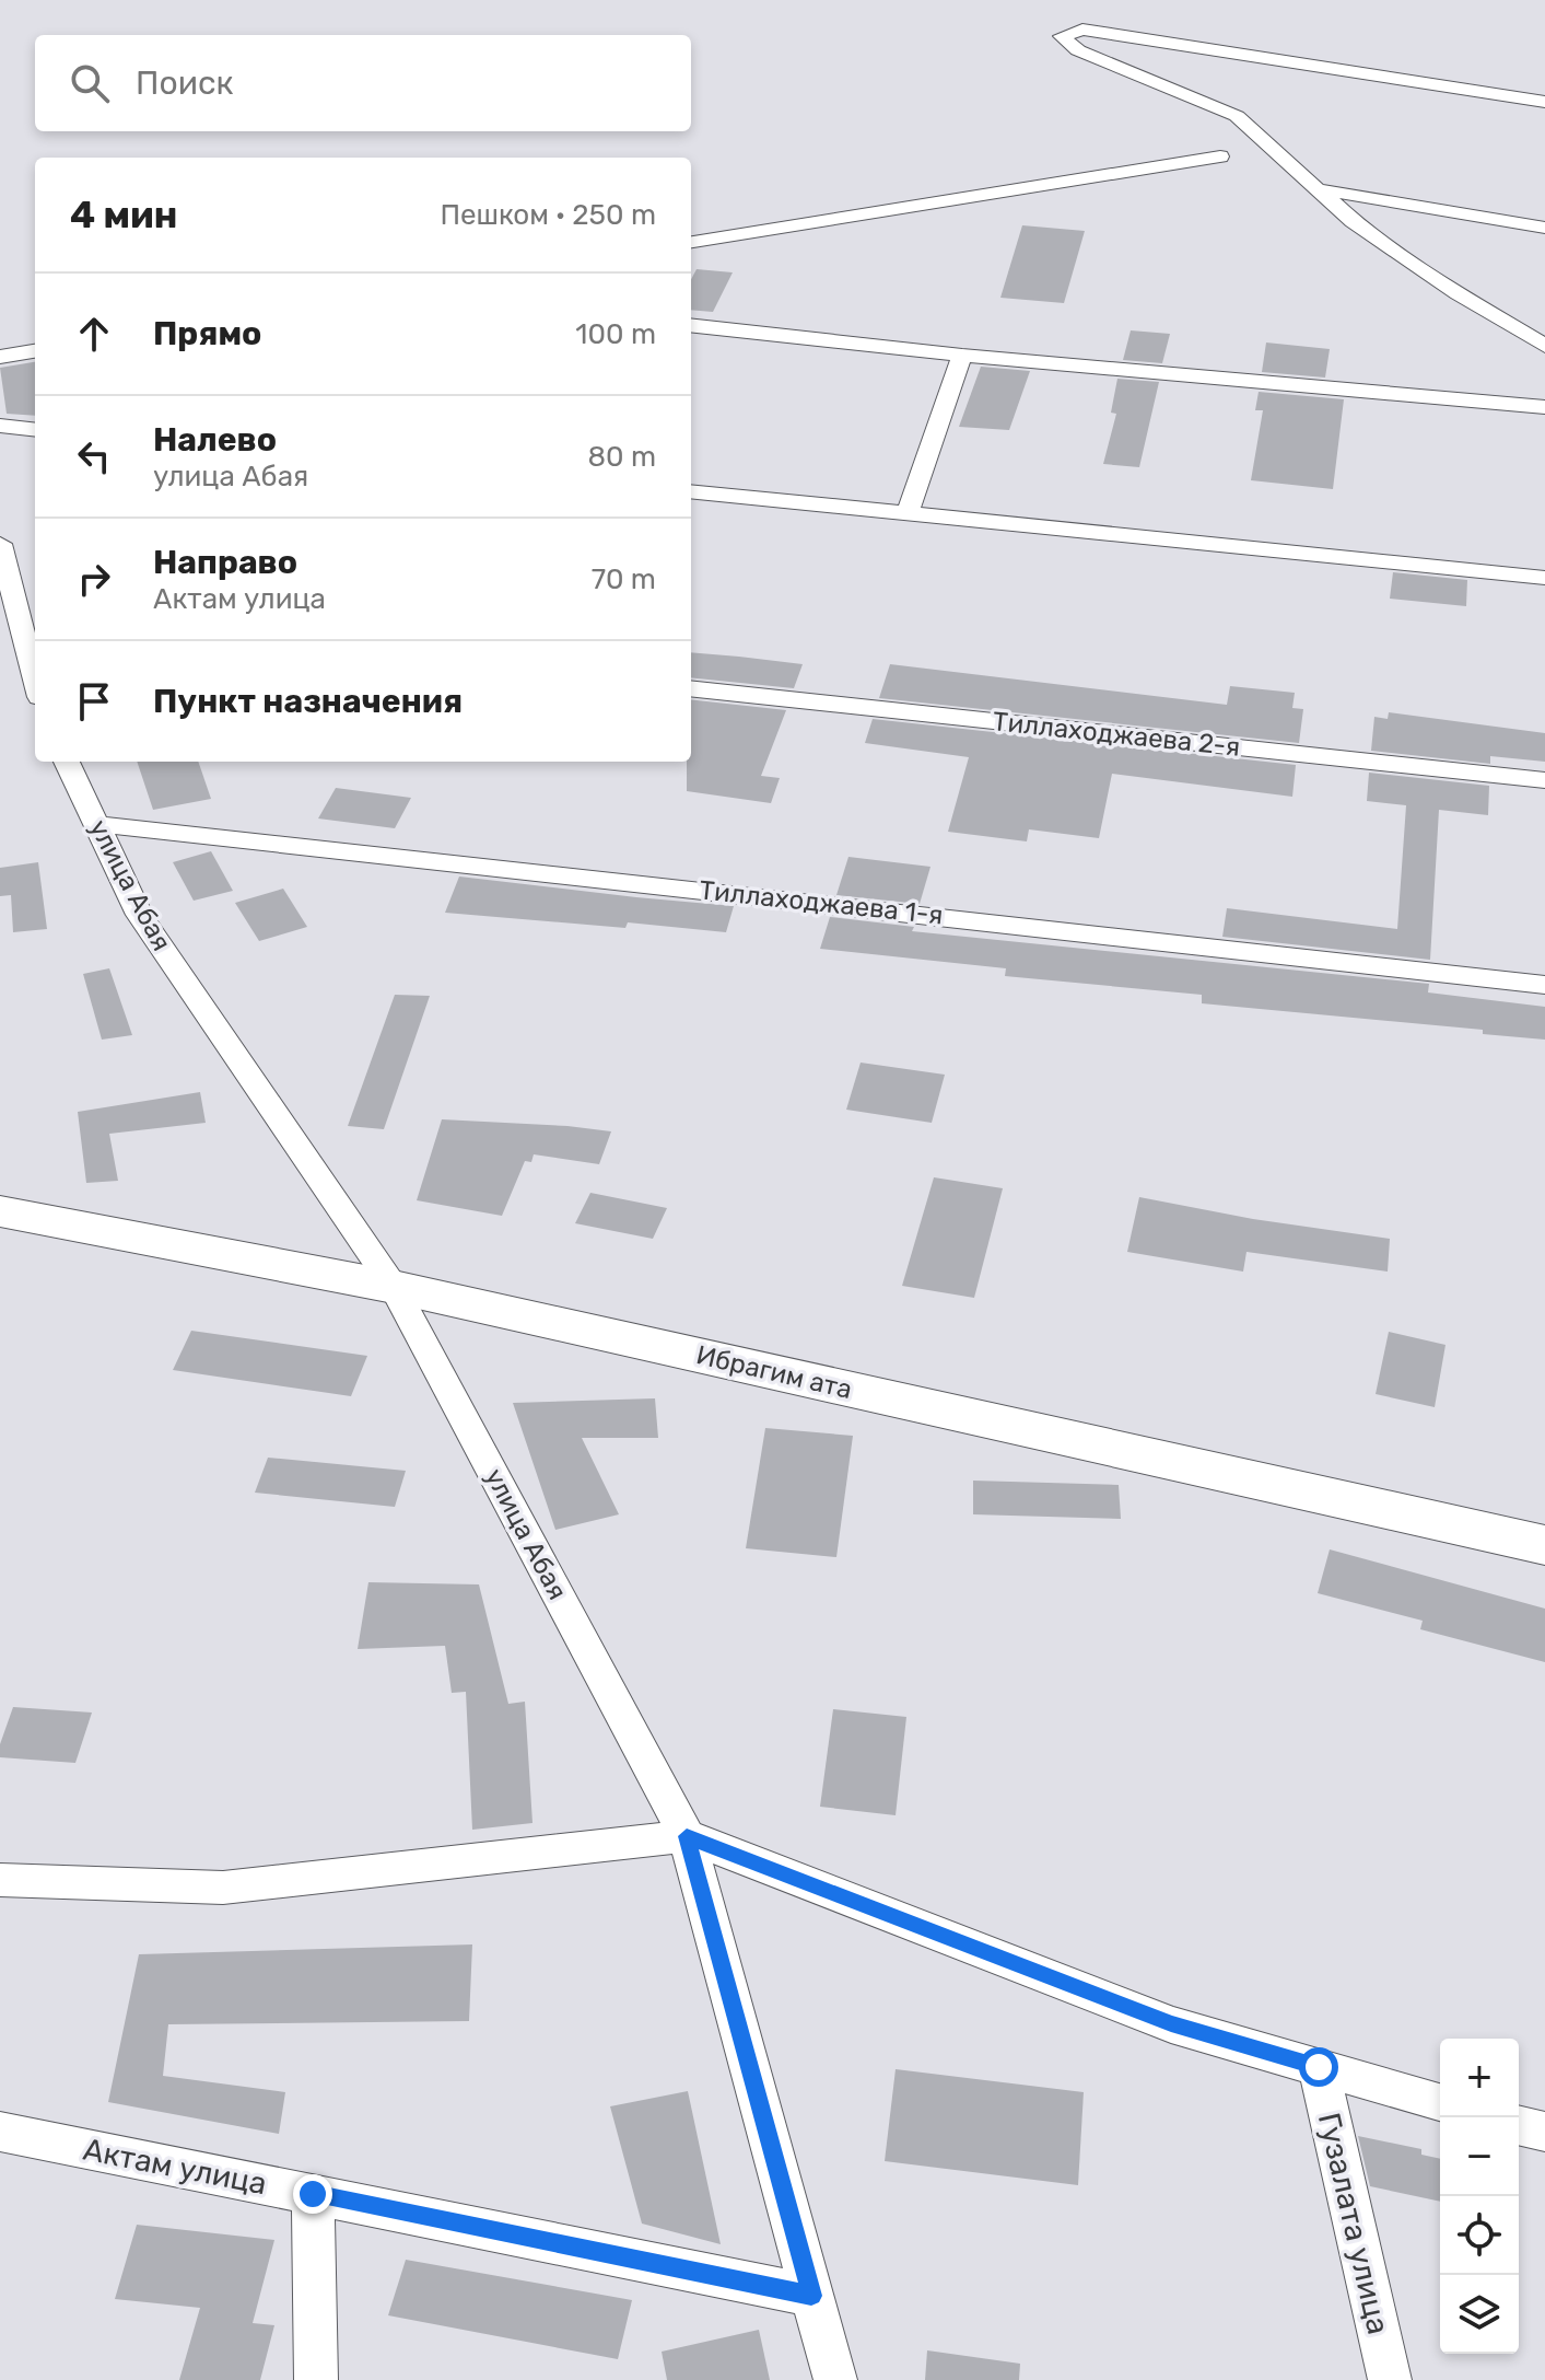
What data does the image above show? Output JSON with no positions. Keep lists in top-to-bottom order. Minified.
{"streets":{"street":["Тиллаходжаева 2-я","улица Абая","Тиллаходжаева 1-я","Ибрагим ата","Актам улица","Гузалата улица"]},"crossings":[["улица Абая","Тиллаходжаева 1-я"],["улица Абая","Ибрагим ата"],["улица Абая","Актам улица"]],"page":{"search":"Поиск","heading":["4 мин","Пешком · 250 m"],"list":[["Прямо","100 m"],["Налево","улица Абая","80 m"],["Направо","Актам улица","70 m"],"Пункт назначения"],"map_buttons":["+","−"]}}
